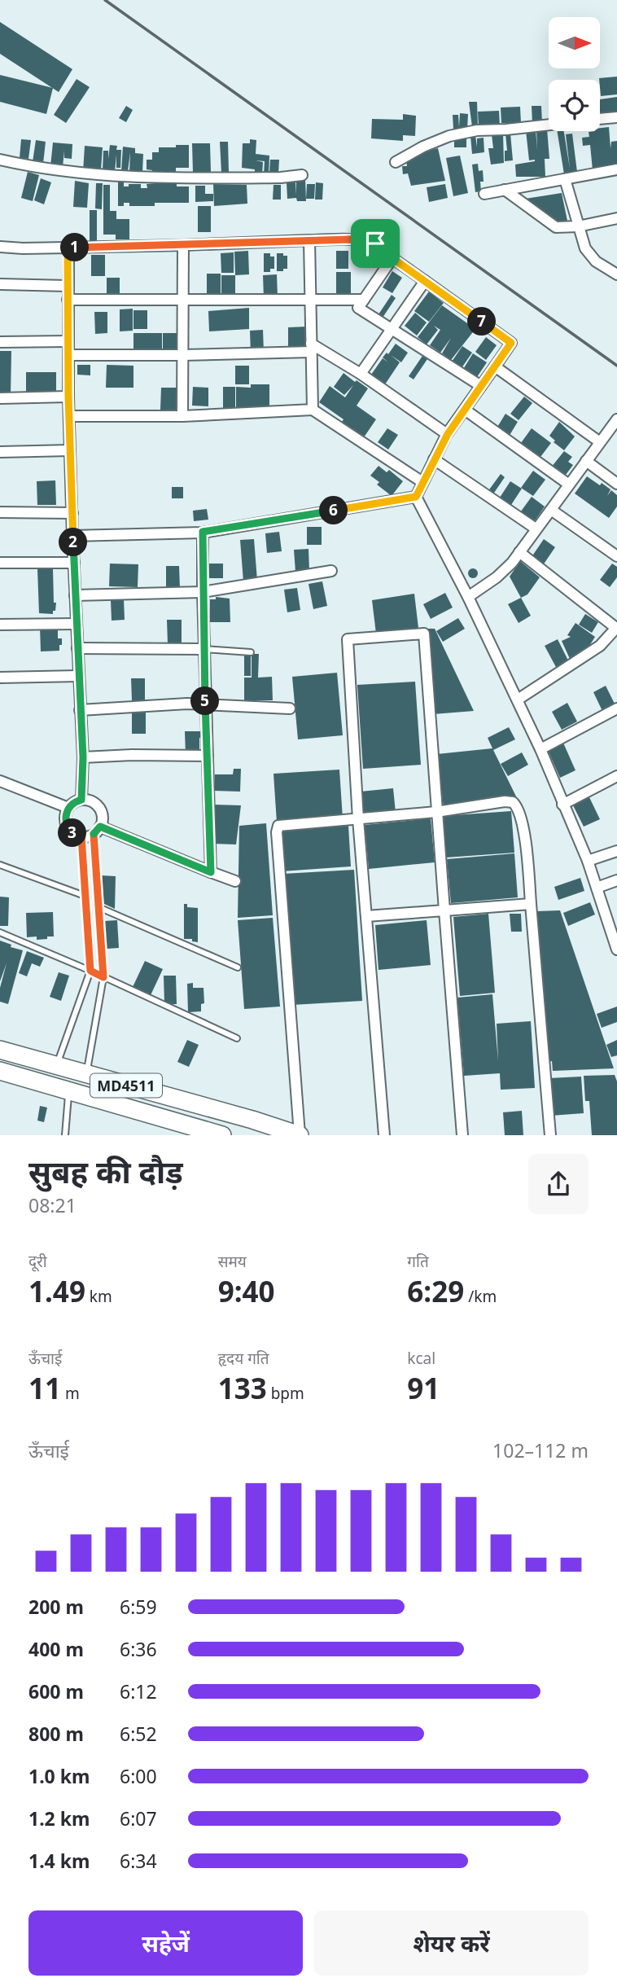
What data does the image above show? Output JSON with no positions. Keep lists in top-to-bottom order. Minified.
{"streets":{"main road":["MD4511"]},"north":"right","page":{"pins":["1","7","6","2","5","3"],"heading":["सुबह की दौड़","08:21"],"stats":[["दूरी","1.49 km"],["समय","9:40"],["गति","6:29 /km"],["ऊँचाई","11 m"],["हृदय गति","133 bpm"],["kcal","91"]],"chart":["ऊँचाई","102–112 m"],"list":[{"name":"200 m","note":"6:59"},{"name":"400 m","note":"6:36"},{"name":"600 m","note":"6:12"},{"name":"800 m","note":"6:52"},{"name":"1.0 km","note":"6:00"},{"name":"1.2 km","note":"6:07"},{"name":"1.4 km","note":"6:34"}],"buttons":["सहेजें","शेयर करें"]}}
